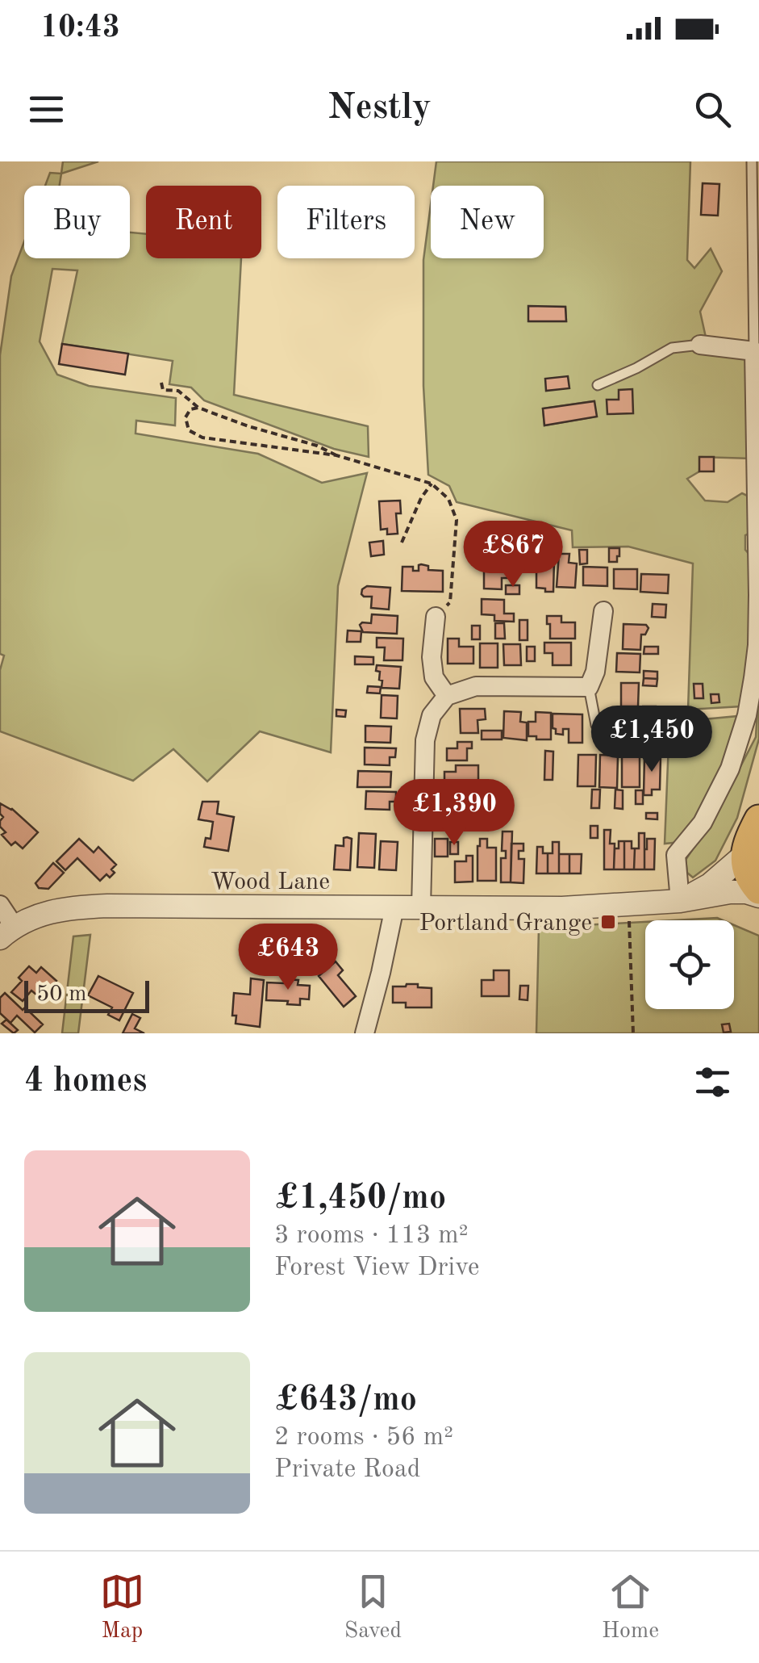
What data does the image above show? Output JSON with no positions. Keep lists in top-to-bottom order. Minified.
{"streets":{"street":["Wood Lane"]},"places":{"transit":["Portland Grange"]},"scale_bar":"50 m","page":{"status":"10:43","header":"Nestly","chip":["Buy","Rent","Filters","New"],"price":["£867","£1,450","£1,390","£643"],"scale":"50 m","heading":"4 homes","list":[{"name":"£1,450/mo","note":"3 rooms · 113 m² · Forest View Drive"},{"name":"£643/mo","note":"2 rooms · 56 m² · Private Road"}],"tabs":["Map","Saved","Home"]}}
